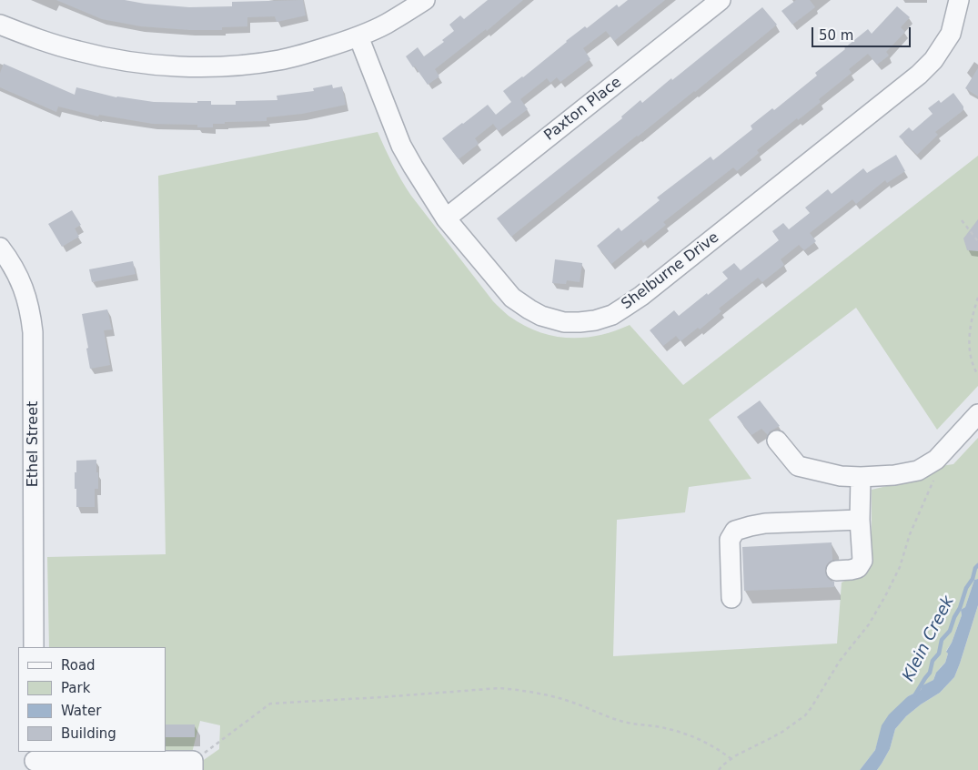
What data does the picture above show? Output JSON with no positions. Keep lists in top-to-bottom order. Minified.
{"streets":{"street":["Paxton Place","Shelburne Drive","Ethel Street"]},"crossings":[["Paxton Place","Shelburne Drive"]],"water":["Klein Creek"],"legend":["Road","Park","Water","Building"],"scale_bar":"50 m"}
